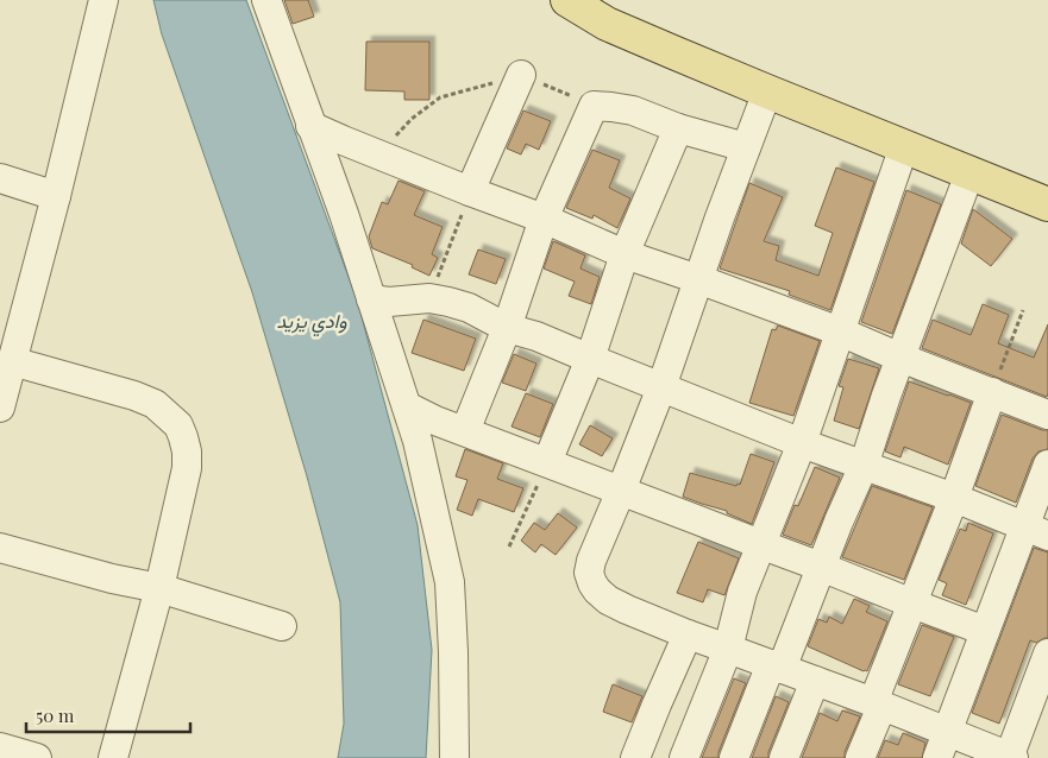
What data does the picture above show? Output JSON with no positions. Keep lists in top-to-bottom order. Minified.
{"water":["وادي يزيد"],"scale_bar":"50 m"}
